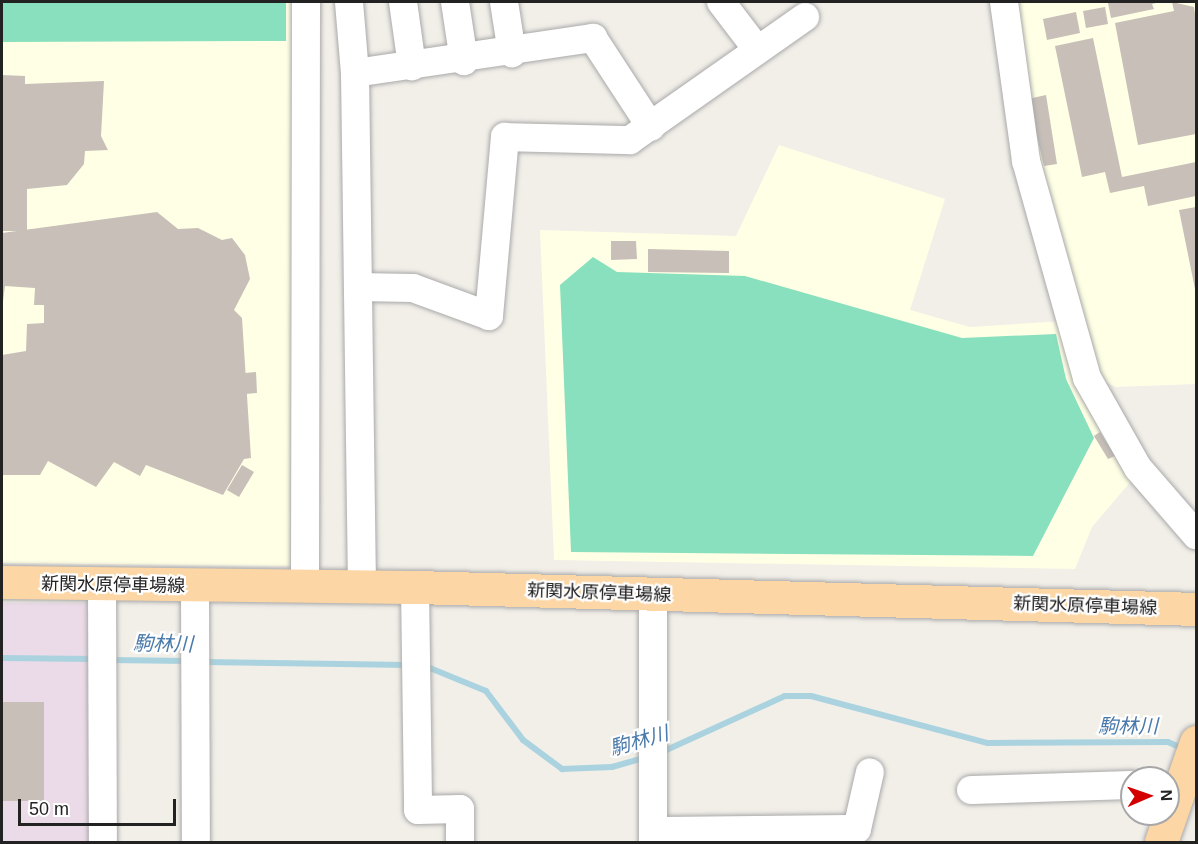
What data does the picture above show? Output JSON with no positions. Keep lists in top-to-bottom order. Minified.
{"streets":{"main road":["新関水原停車場線"]},"water":["駒林川"],"scale_bar":"50 m","north":"right"}
